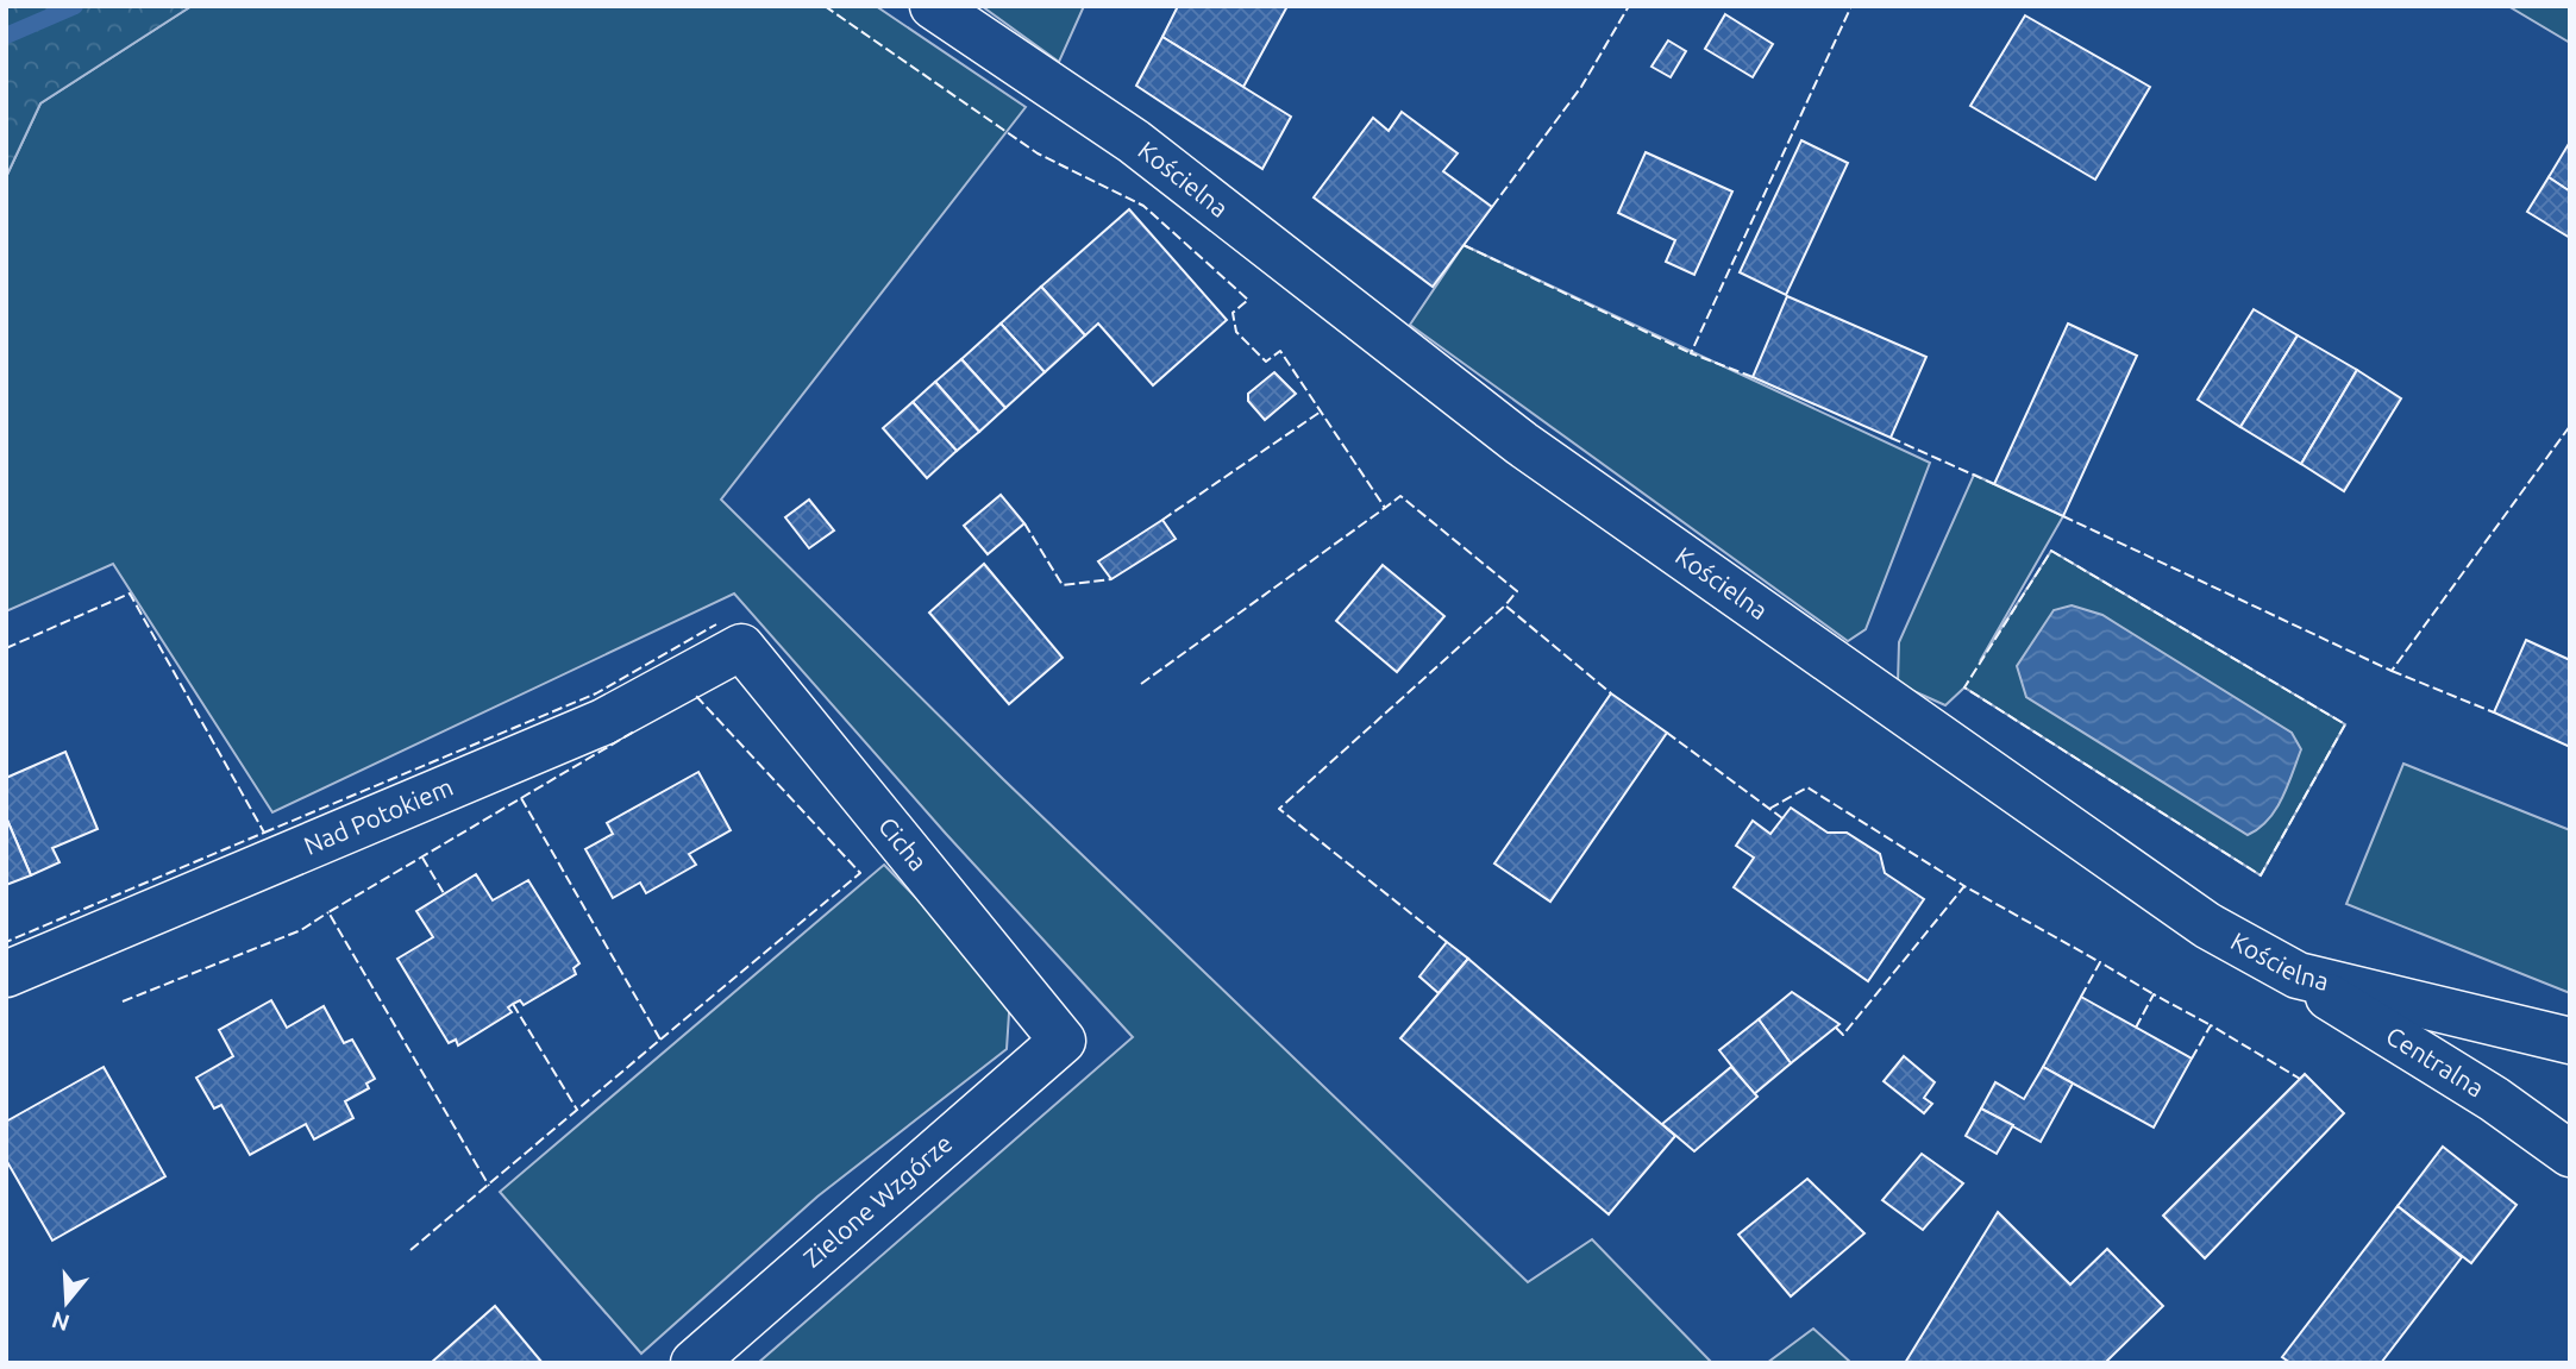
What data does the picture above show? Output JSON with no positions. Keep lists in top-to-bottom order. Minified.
{"streets":{"street":["Kościelna","Nad Potokiem","Cicha","Centralna","Zielone Wzgórze"]},"crossings":[["Kościelna","Centralna"],["Nad Potokiem","Cicha"],["Cicha","Zielone Wzgórze"]],"north":"bottom"}
